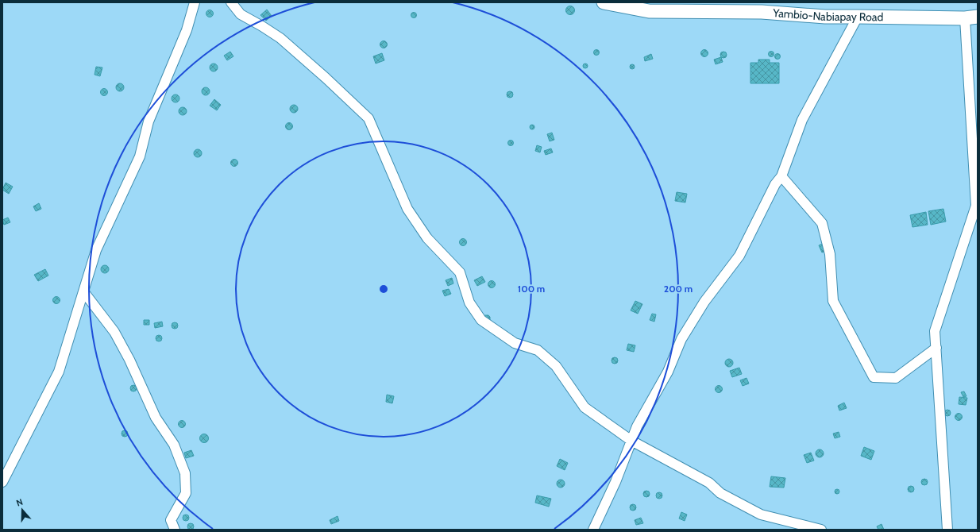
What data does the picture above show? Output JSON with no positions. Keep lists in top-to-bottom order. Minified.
{"streets":{"main road":["Yambio-Nabiapay Road"]},"north":"top","rings":["100 m","200 m"]}
